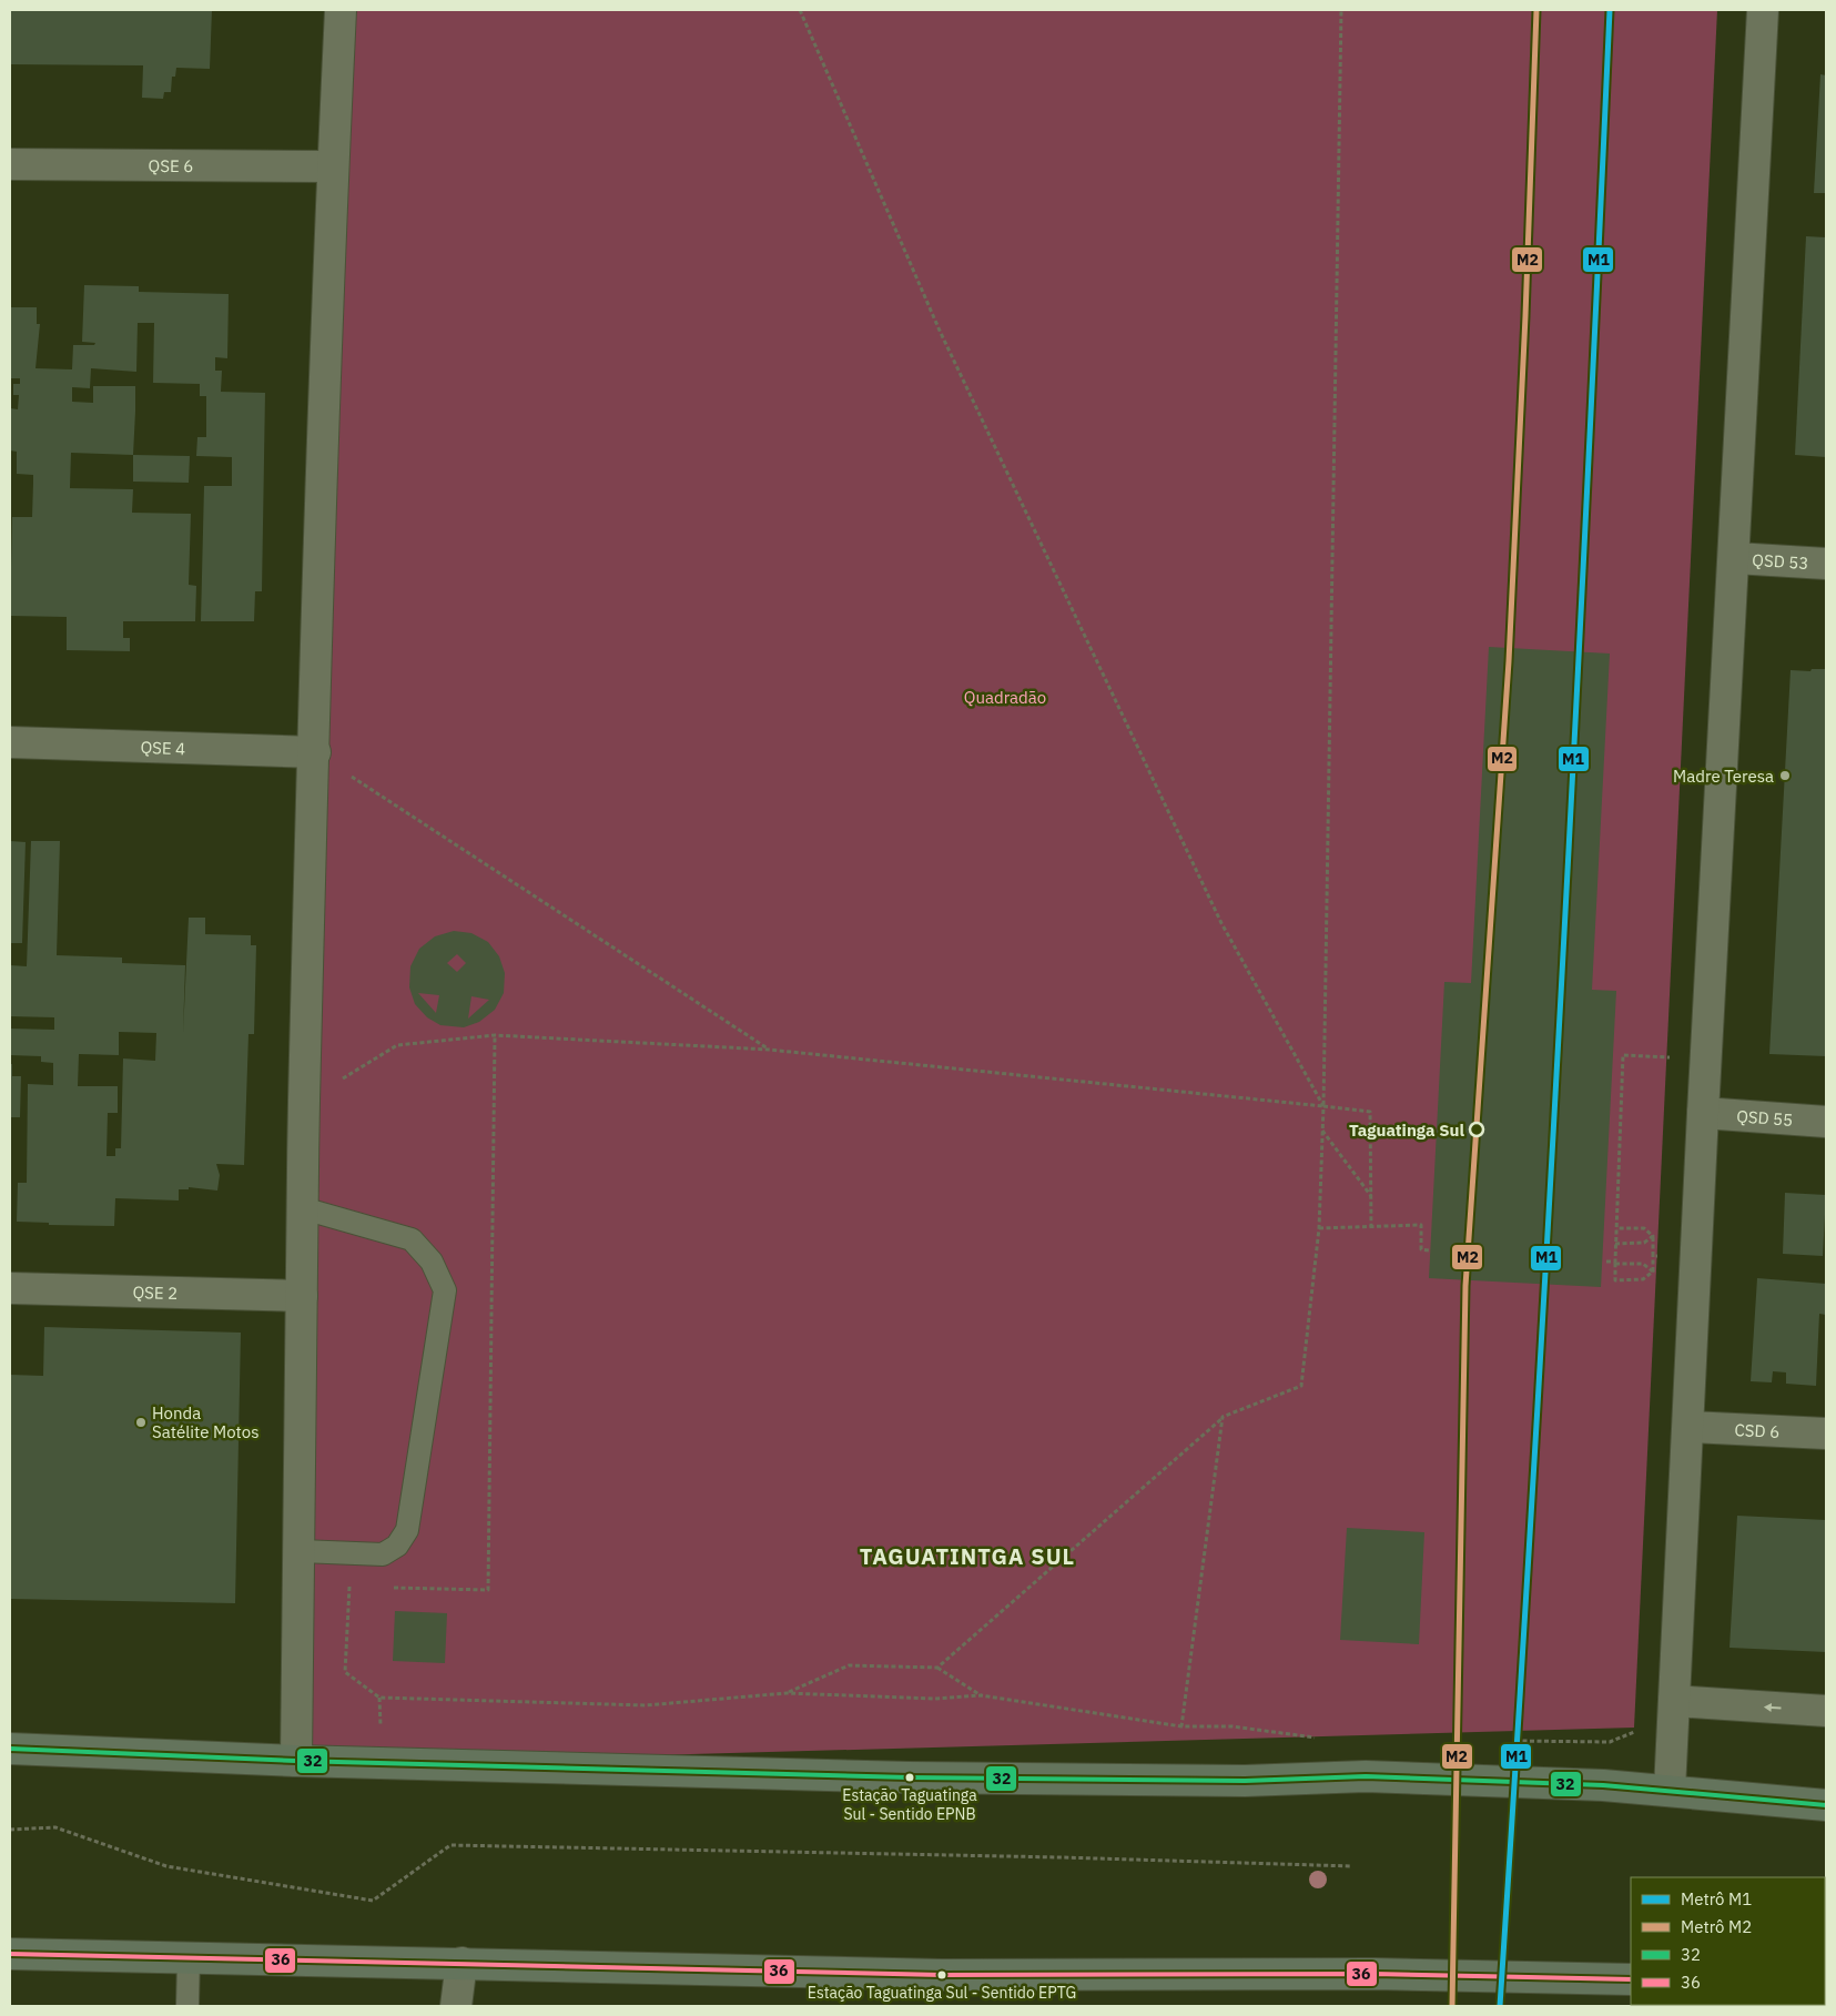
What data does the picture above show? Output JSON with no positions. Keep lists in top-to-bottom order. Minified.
{"streets":{"street":["QSE 6","QSD 53","QSE 4","QSD 55","QSE 2","CSD 6"]},"districts":["TAGUATINTGA SUL"],"parks":["Quadradão"],"places":["Madre Teresa","Taguatinga Sul","Honda Satélite Motos","Estação Taguatinga Sul - Sentido EPNB","Estação Taguatinga Sul - Sentido EPTG"],"lines":["metro line M1","metro line M2","transit line 32","transit line 36"],"legend":["Metrô M1","Metrô M2","32","36"]}
